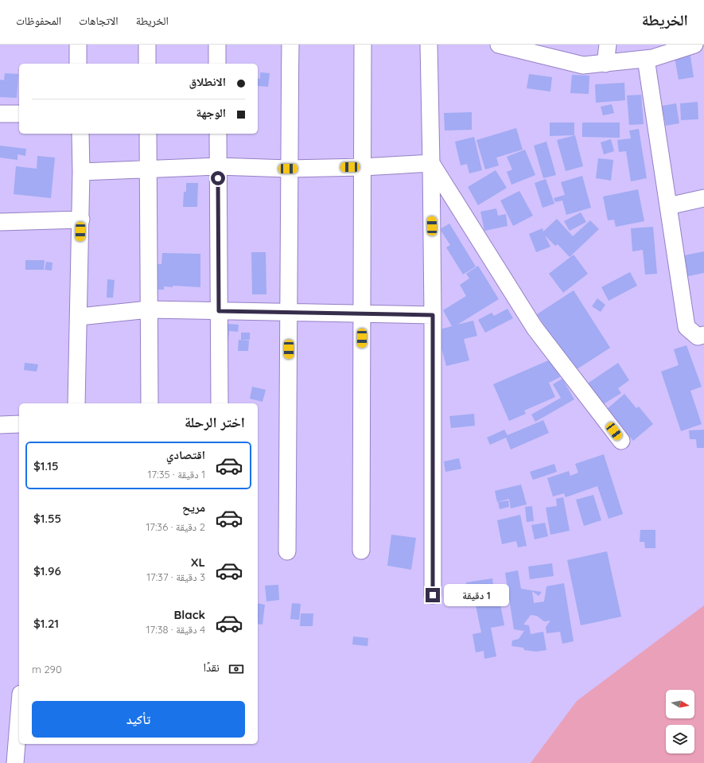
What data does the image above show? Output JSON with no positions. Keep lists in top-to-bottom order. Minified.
{"north":"right","page":{"header":"الخريطة","nav":["الخريطة","الاتجاهات","المحفوظات"],"banner":["الانطلاق","الوجهة"],"heading":"اختر الرحلة","list":[{"name":"اقتصادي","note":"1 دقيقة · 17:35","value":"$1.15"},{"name":"مريح","note":"2 دقيقة · 17:36","value":"$1.55"},{"name":"XL","note":"3 دقيقة · 17:37","value":"$1.96"},{"name":"Black","note":"4 دقيقة · 17:38","value":"$1.21"}],"bubble":"1 دقيقة","pay":["نقدًا","290 m"],"buttons":"تأكيد"}}
